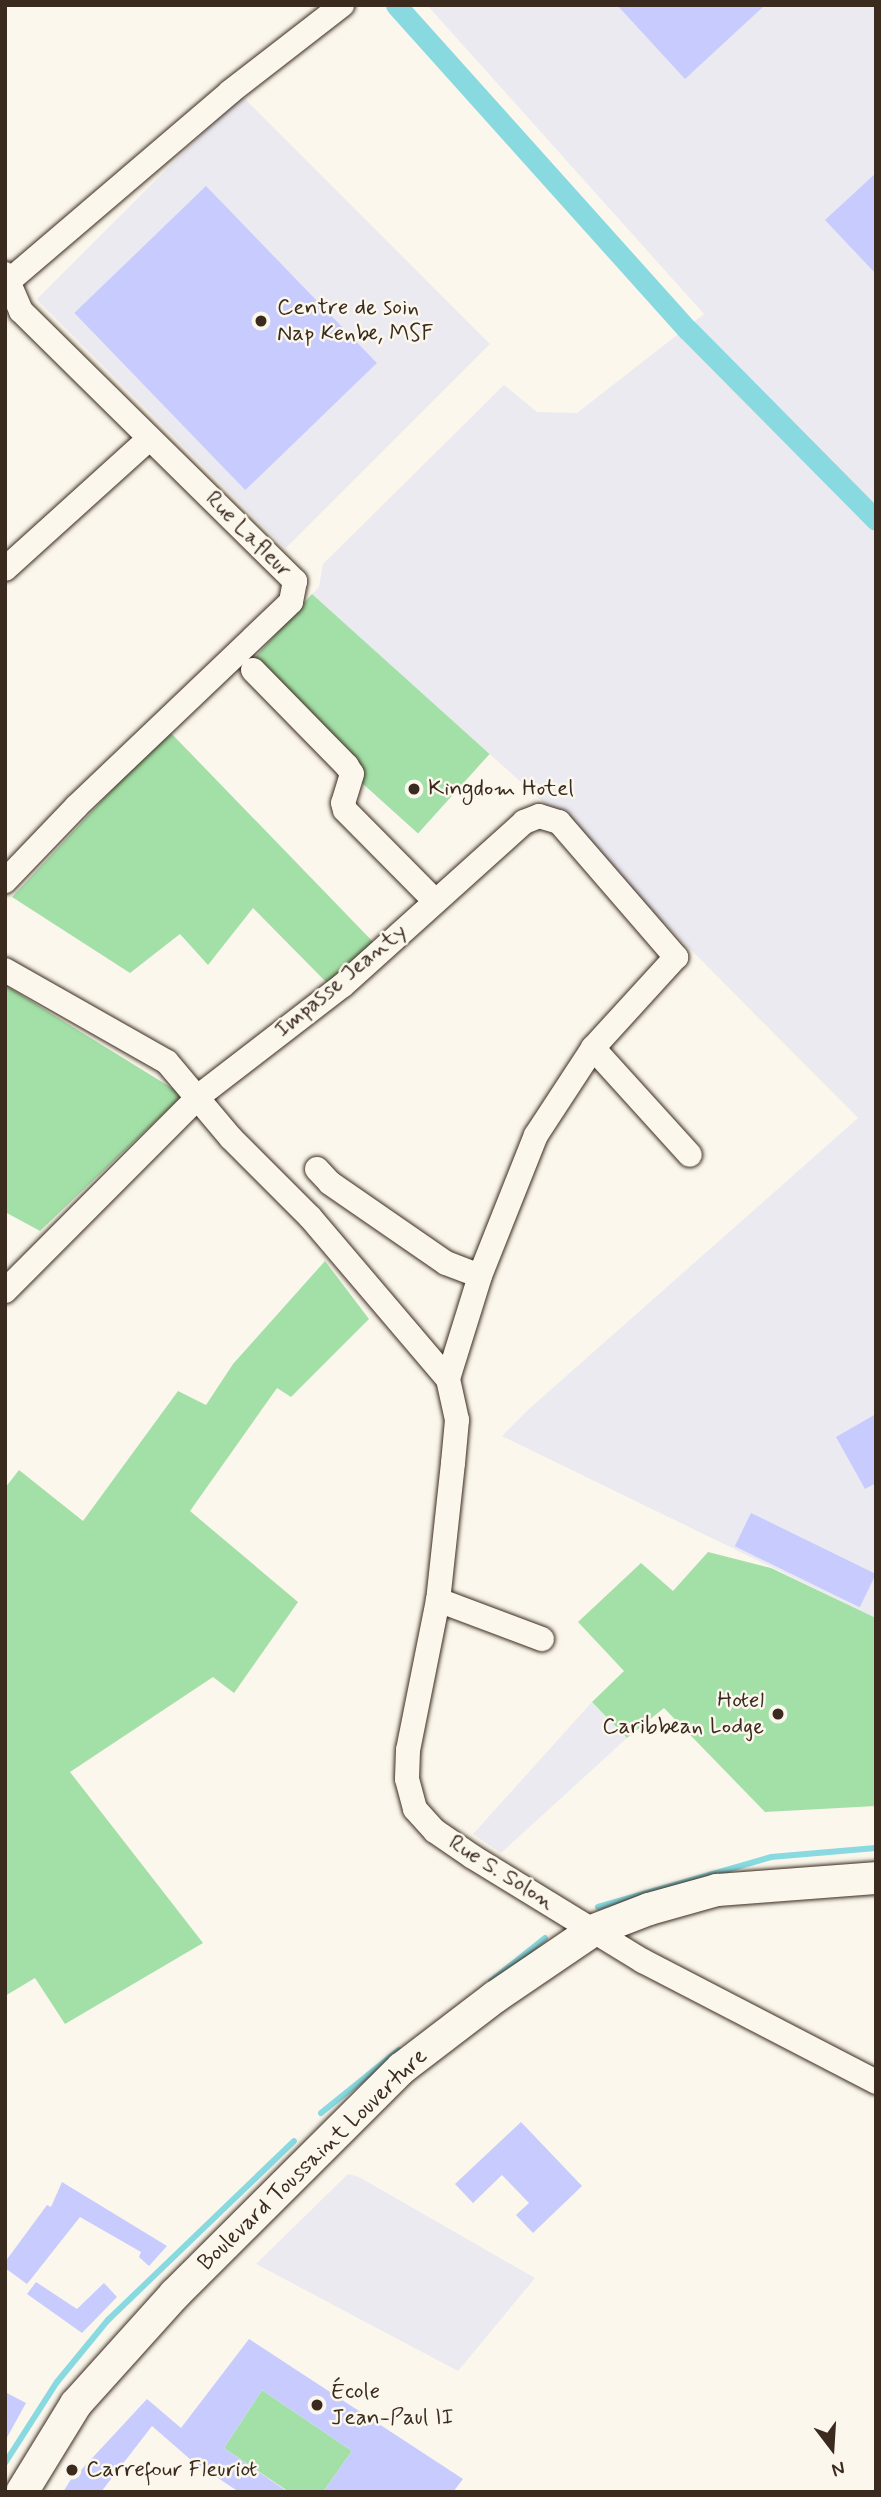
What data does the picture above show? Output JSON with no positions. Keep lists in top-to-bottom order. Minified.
{"streets":{"main road":["Boulevard Toussaint Louverture"],"street":["Rue Lafleur","Impasse Jeanty","Rue S. Solon"]},"crossings":[["Rue S. Solon","Boulevard Toussaint Louverture"]],"places":["Centre de soin Nap Kenbe, MSF","Kingdom Hotel","Hotel Caribbean Lodge","École Jean-Paul II","Carrefour Fleuriot"],"north":"bottom"}
